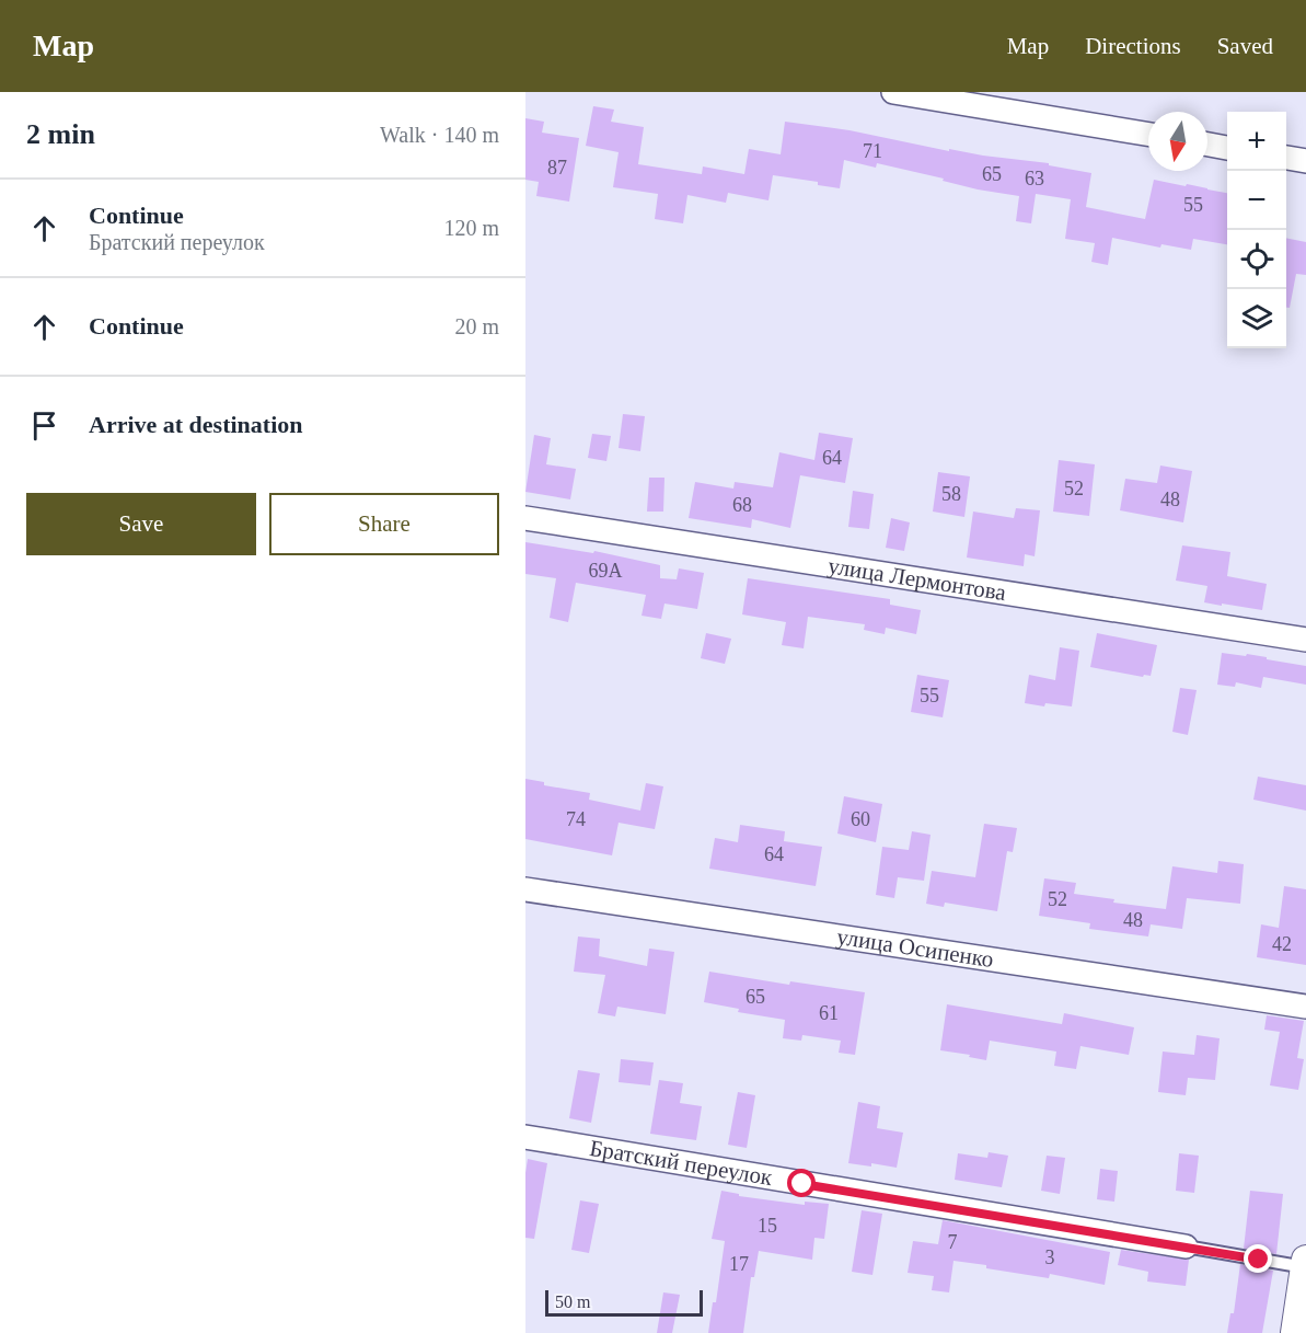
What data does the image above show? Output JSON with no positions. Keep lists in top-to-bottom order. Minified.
{"streets":{"street":["улица Лермонтова","улица Осипенко","Братский переулок"]},"house_numbers":["71","87","65","63","55","64","52","58","48","68","69А","55","74","60","64","52","48","42","65","61","15","7","3","17"],"scale_bar":"50 m","north":"bottom","page":{"header":"Map","nav":["Map","Directions","Saved"],"heading":["2 min","Walk · 140 m"],"map_buttons":["+","−"],"list":[["Continue","Братский переулок","120 m"],["Continue","20 m"],"Arrive at destination"],"buttons":["Save","Share"],"scale":"50 m"}}
